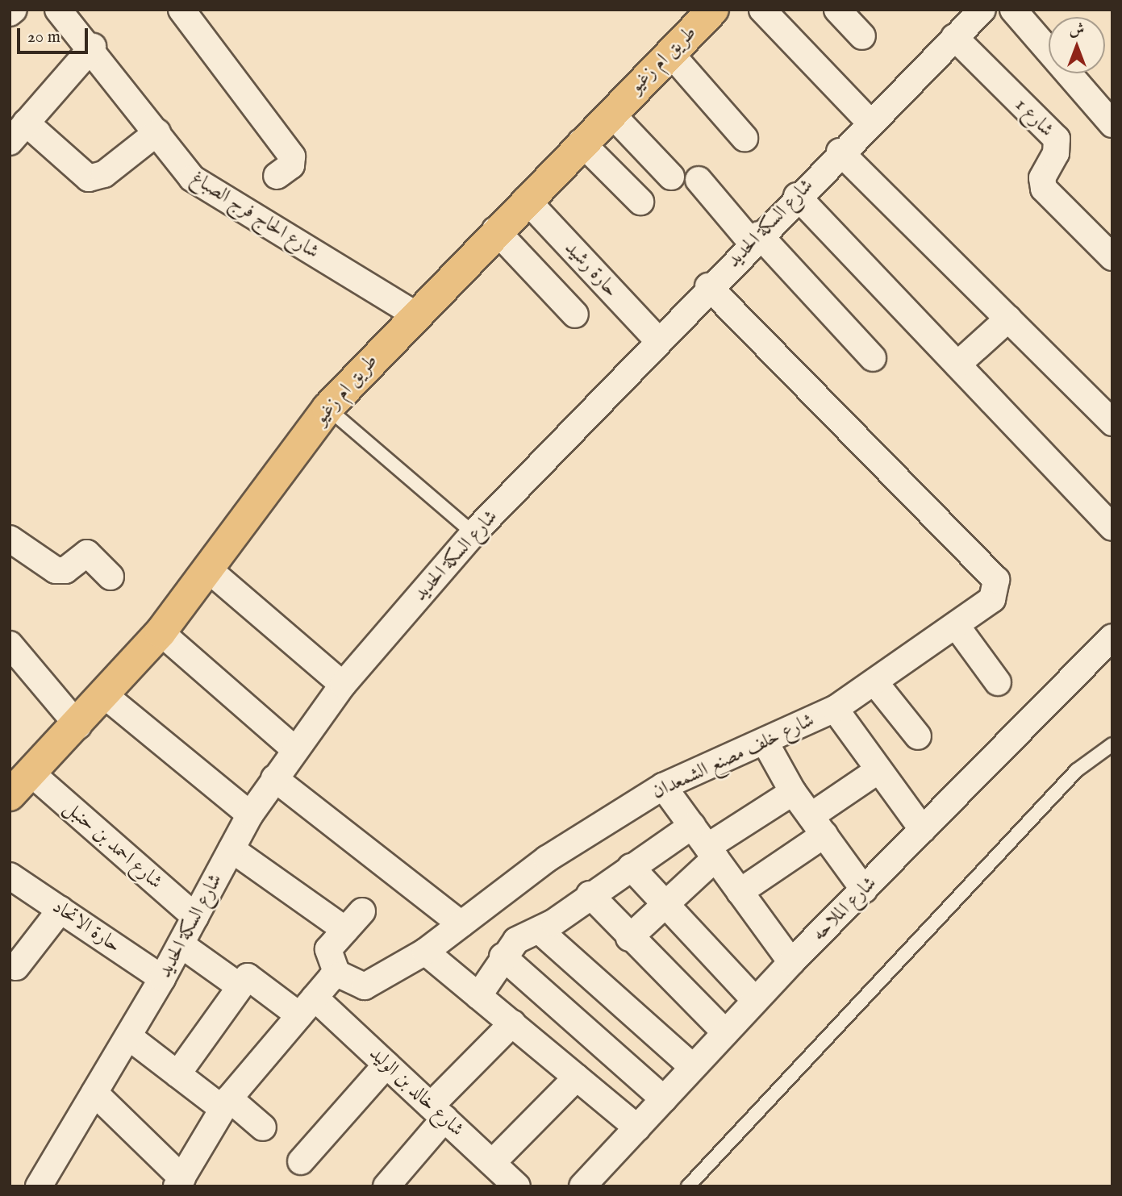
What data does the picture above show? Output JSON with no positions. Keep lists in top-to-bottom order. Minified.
{"streets":{"main road":["طريق ام زغيو"],"street":["شارع 1","شارع الحاج فرج الصباغ","شارع السكة الحديد","حارة رشيد","شارع خلف مصنع الشمعدان","شارع احمد بن حنبل","شارع الملاحه","حارة الاتحاد","شارع خالد بن الوليد"]},"crossings":[["طريق ام زغيو","شارع الحاج فرج الصباغ"],["طريق ام زغيو","حارة رشيد"],["طريق ام زغيو","شارع احمد بن حنبل"],["شارع 1","شارع السكة الحديد"],["شارع السكة الحديد","حارة رشيد"],["شارع السكة الحديد","شارع خلف مصنع الشمعدان"],["شارع السكة الحديد","شارع احمد بن حنبل"],["شارع السكة الحديد","حارة الاتحاد"]],"scale_bar":"20 m","north":"top"}
